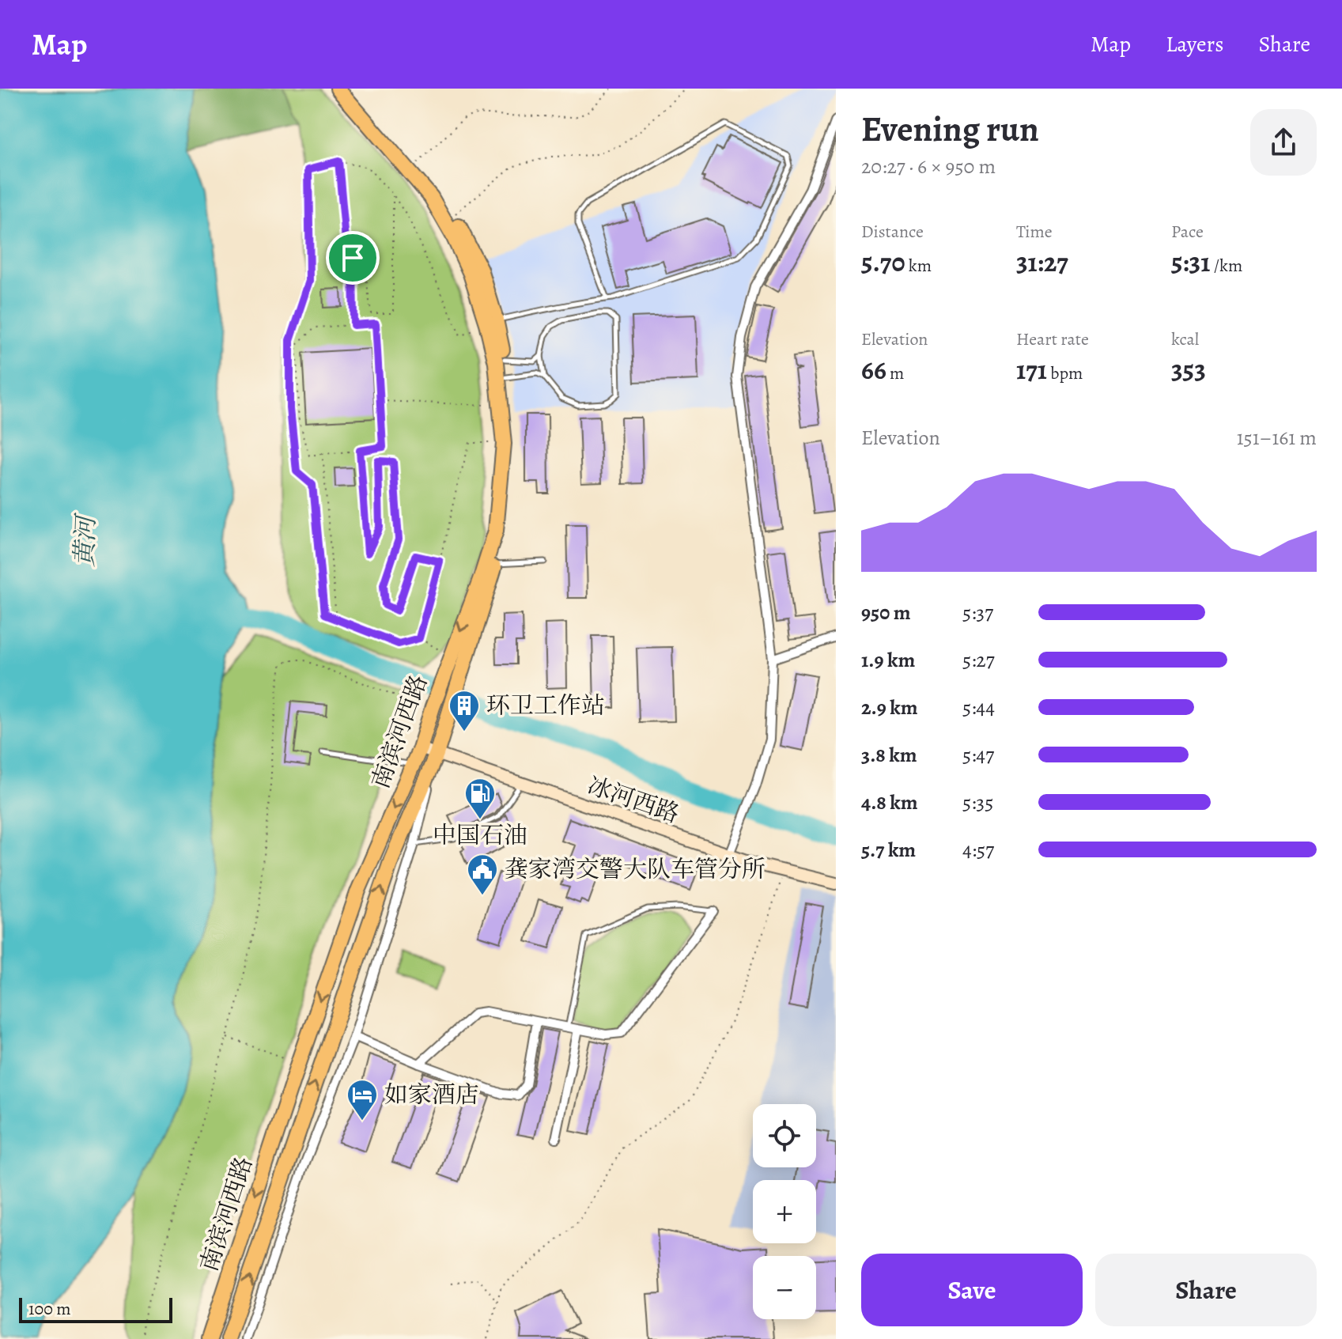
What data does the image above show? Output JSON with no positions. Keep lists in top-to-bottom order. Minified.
{"streets":{"highway":["南滨河西路"],"main road":["冰河西路"]},"crossings":[["南滨河西路","冰河西路"]],"water":["黄河"],"places":{"building":["环卫工作站"],"fuel station":["中国石油"],"public building":["龚家湾交警大队车管分所"],"hotel":["如家酒店"]},"scale_bar":"100 m","page":{"header":"Map","nav":["Map","Layers","Share"],"heading":["Evening run","20:27 · 6 × 950 m"],"stats":[["Distance","5.70 km"],["Time","31:27"],["Pace","5:31 /km"],["Elevation","66 m"],["Heart rate","171 bpm"],["kcal","353"]],"chart":["Elevation","151–161 m"],"list":[{"name":"950 m","note":"5:37"},{"name":"1.9 km","note":"5:27"},{"name":"2.9 km","note":"5:44"},{"name":"3.8 km","note":"5:47"},{"name":"4.8 km","note":"5:35"},{"name":"5.7 km","note":"4:57"}],"map_buttons":["+","−"],"buttons":["Save","Share"],"scale":"100 m"}}
